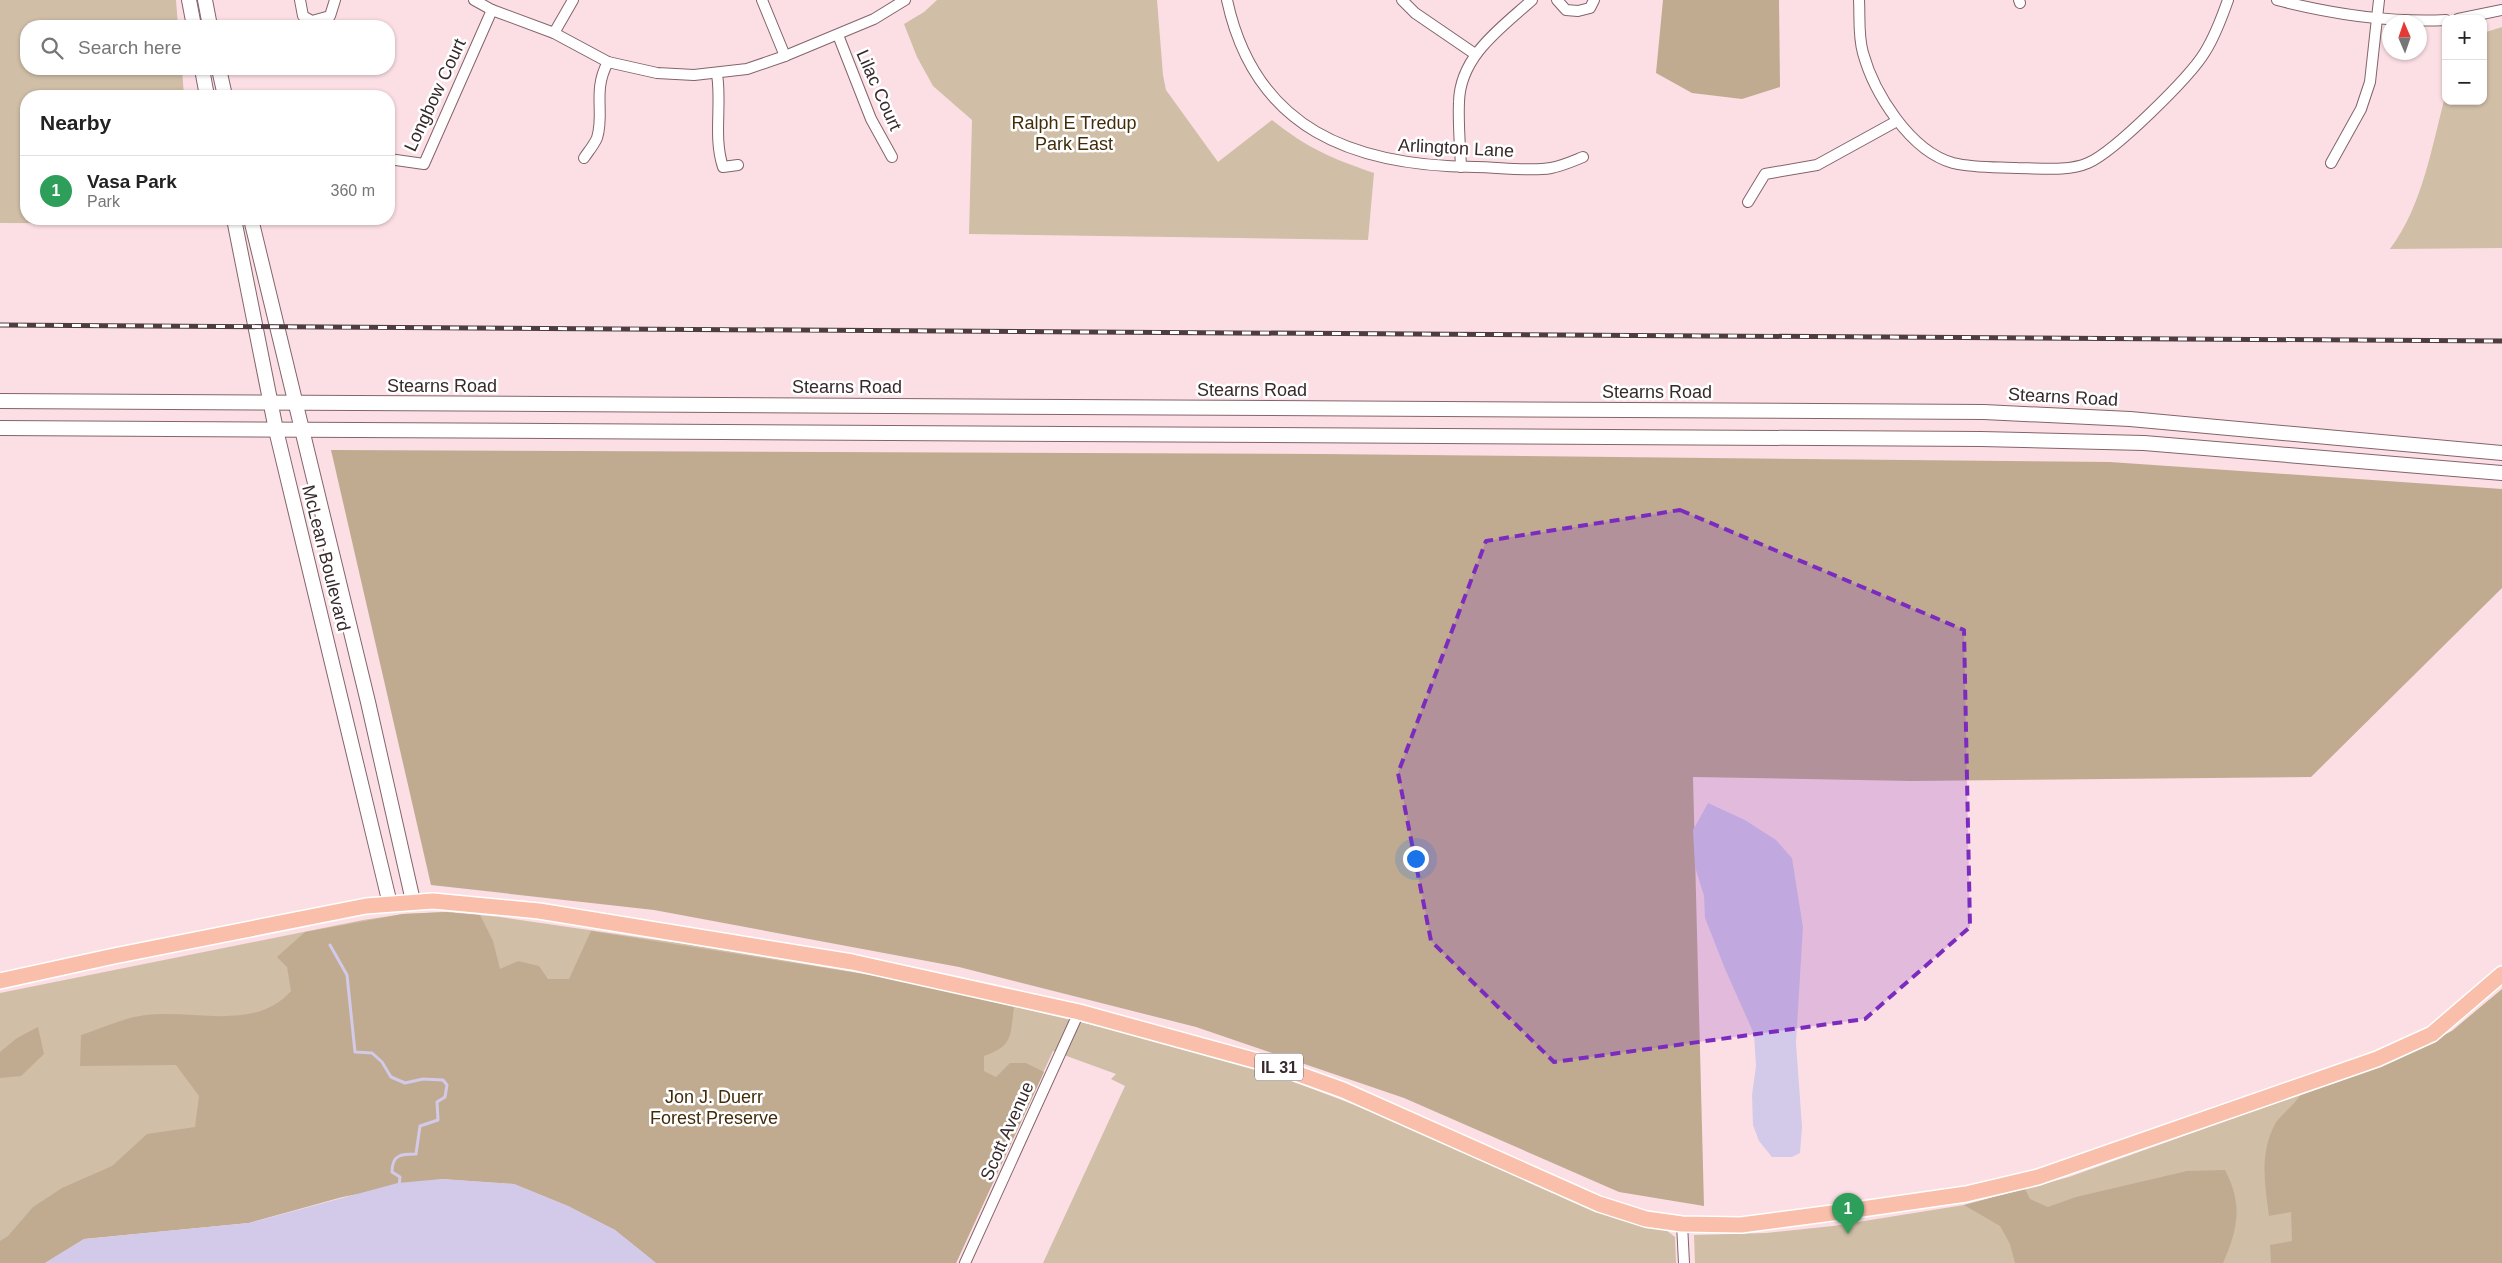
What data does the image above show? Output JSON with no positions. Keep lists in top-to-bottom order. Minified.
{"streets":{"main road":["Stearns Road","McLean Boulevard","IL 31"],"street":["Lilac Court","Longbow Court","Arlington Lane","Scott Avenue"]},"crossings":[["Stearns Road","McLean Boulevard"],["McLean Boulevard","IL 31"],["IL 31","Scott Avenue"]],"parks":["Ralph E Tredup Park East","Jon J. Duerr Forest Preserve"],"north":"top","page":{"map_buttons":["+","−"],"search":"Search here","heading":"Nearby","list":[{"mark":"1","name":"Vasa Park","note":"Park","value":"360 m"}],"pins":"1"}}
